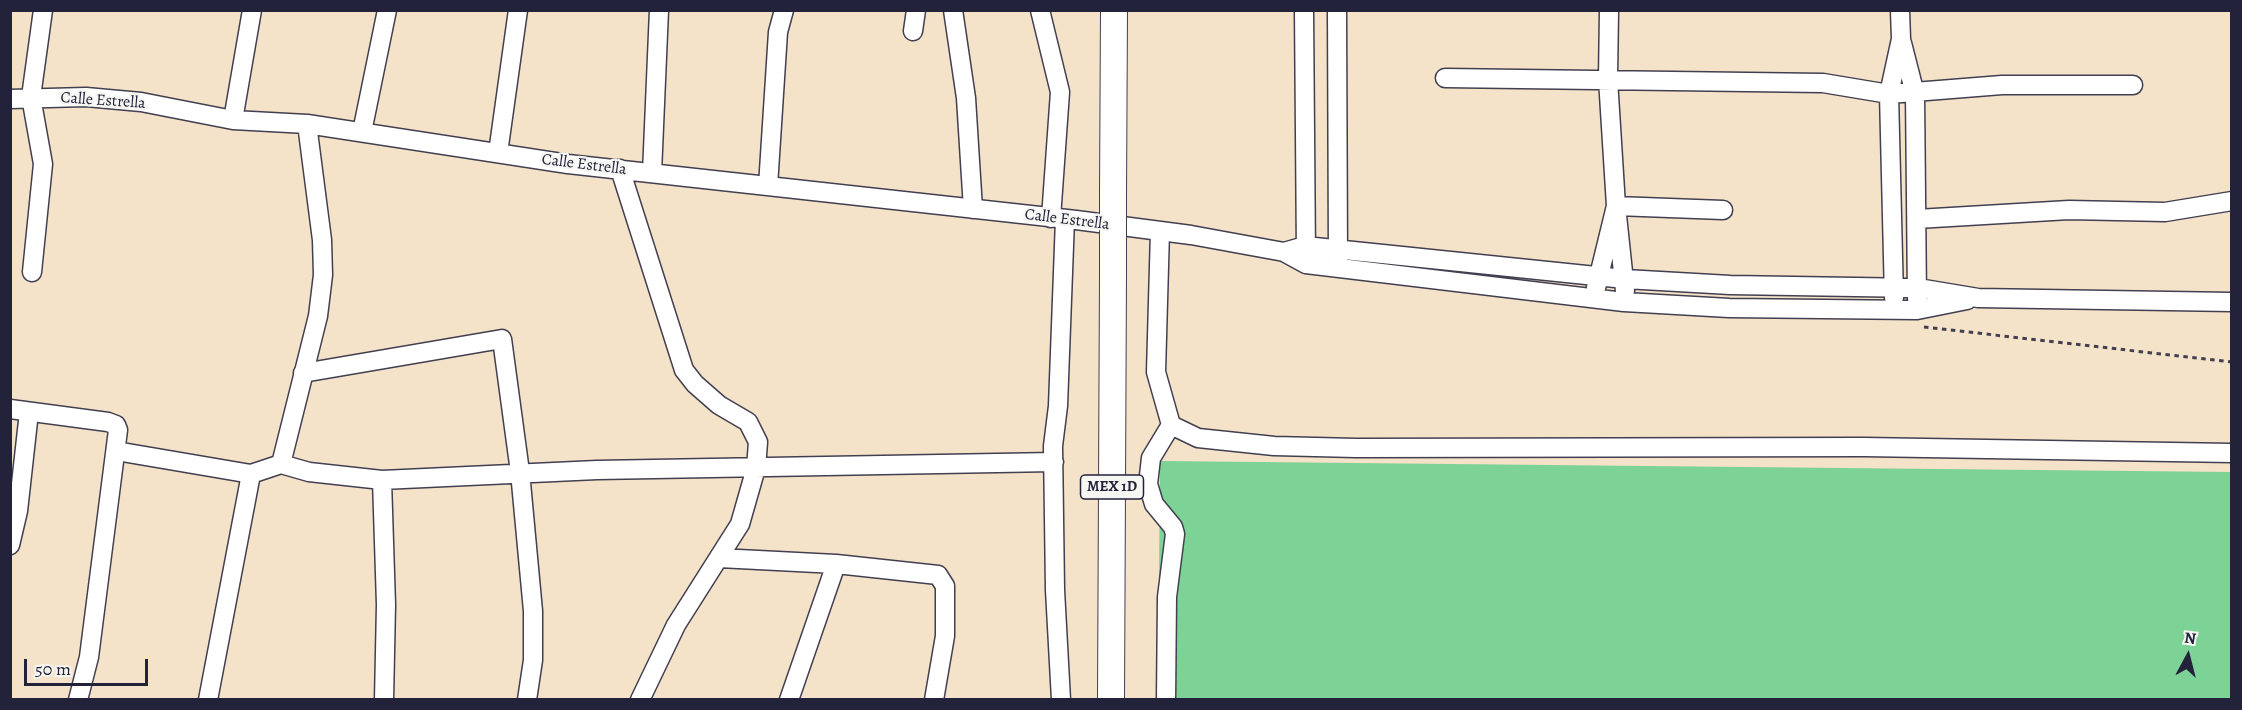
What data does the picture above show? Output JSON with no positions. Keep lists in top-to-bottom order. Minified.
{"streets":{"highway":["MEX 1D"],"street":["Calle Estrella"]},"scale_bar":"50 m","north":"top"}
